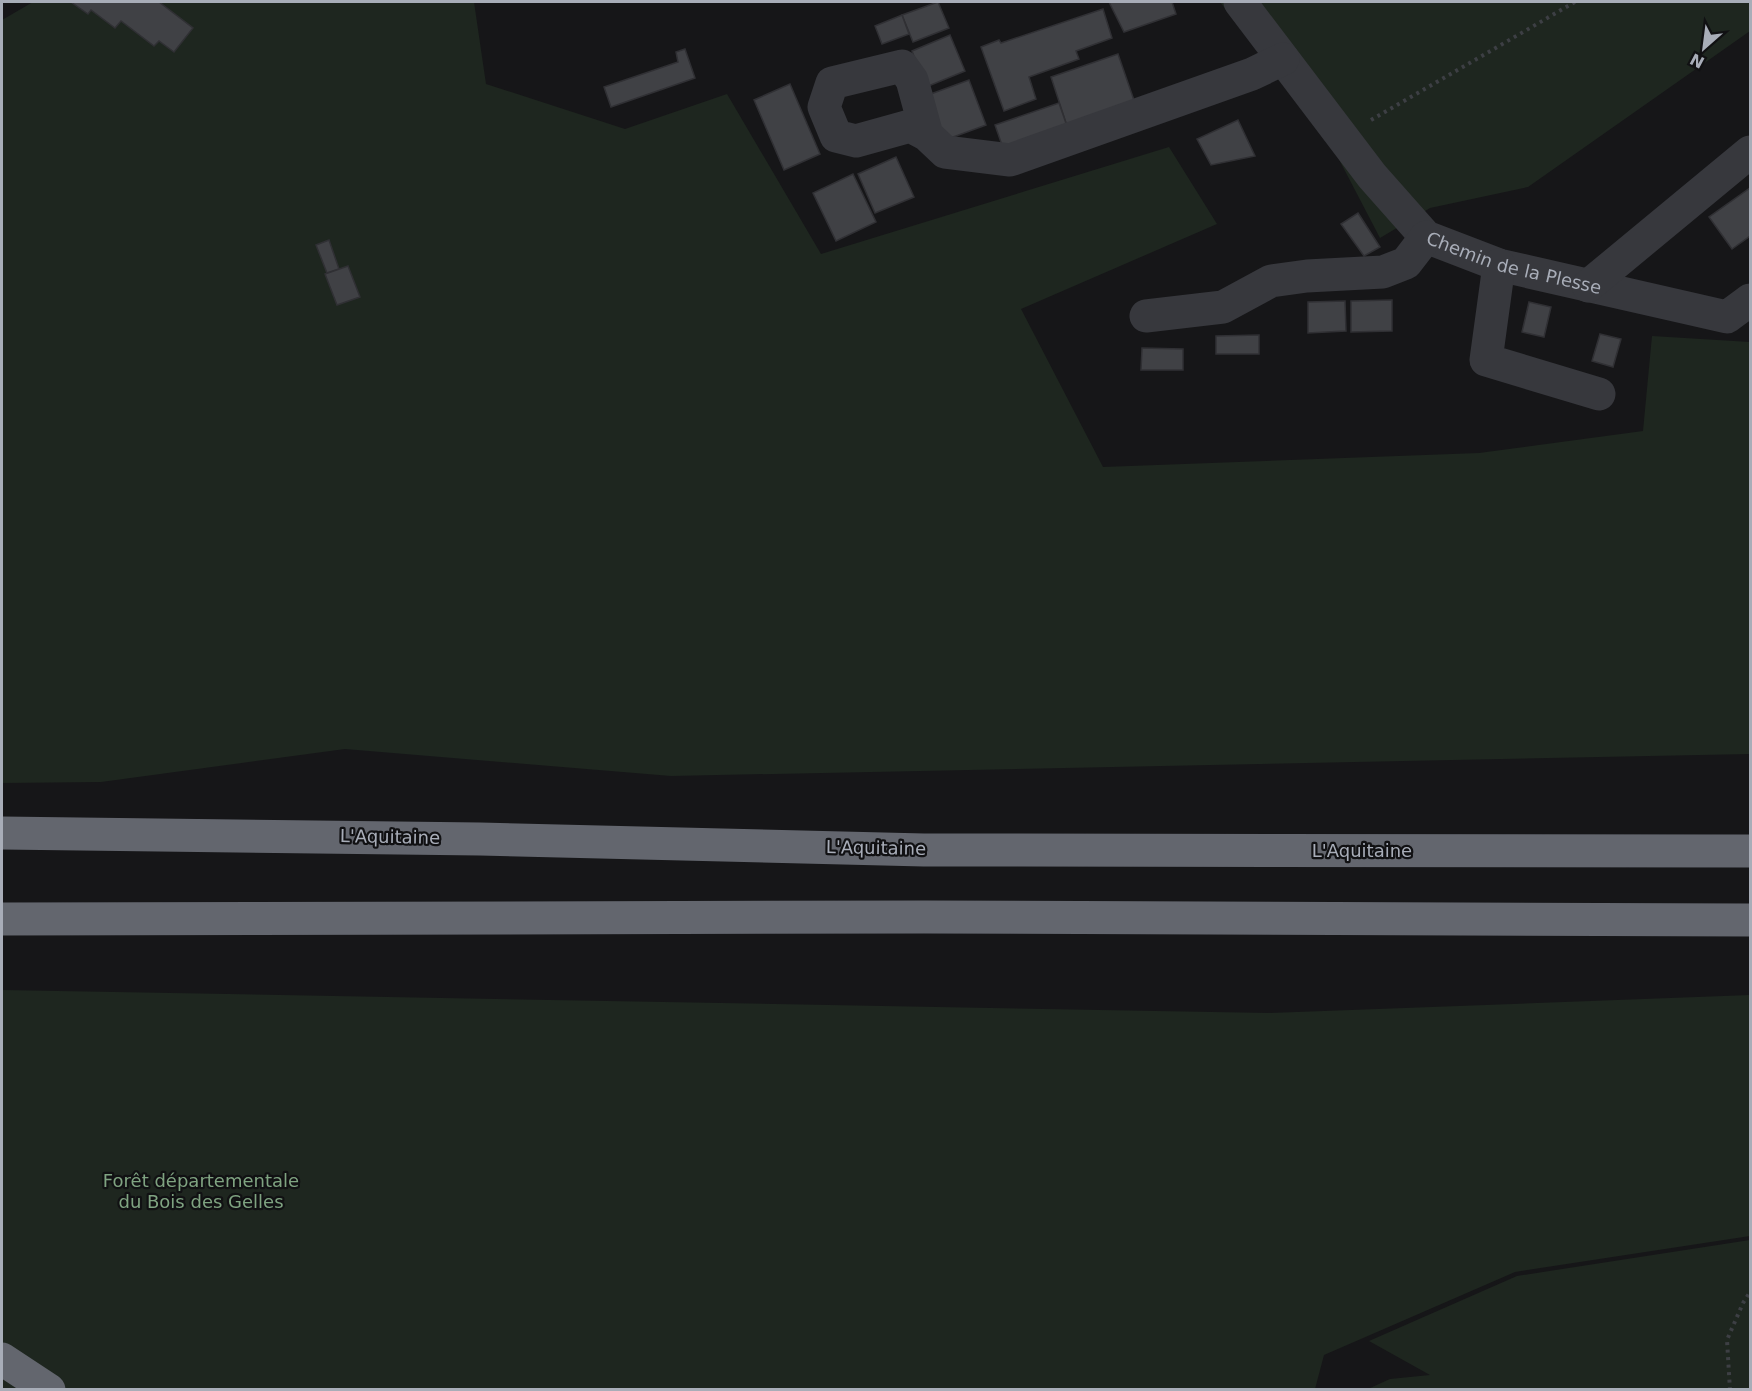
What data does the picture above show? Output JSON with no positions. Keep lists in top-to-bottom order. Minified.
{"streets":{"highway":["L'Aquitaine"],"street":["Chemin de la Plesse"]},"parks":["Forêt départementale du Bois des Gelles"],"north":"bottom left"}
